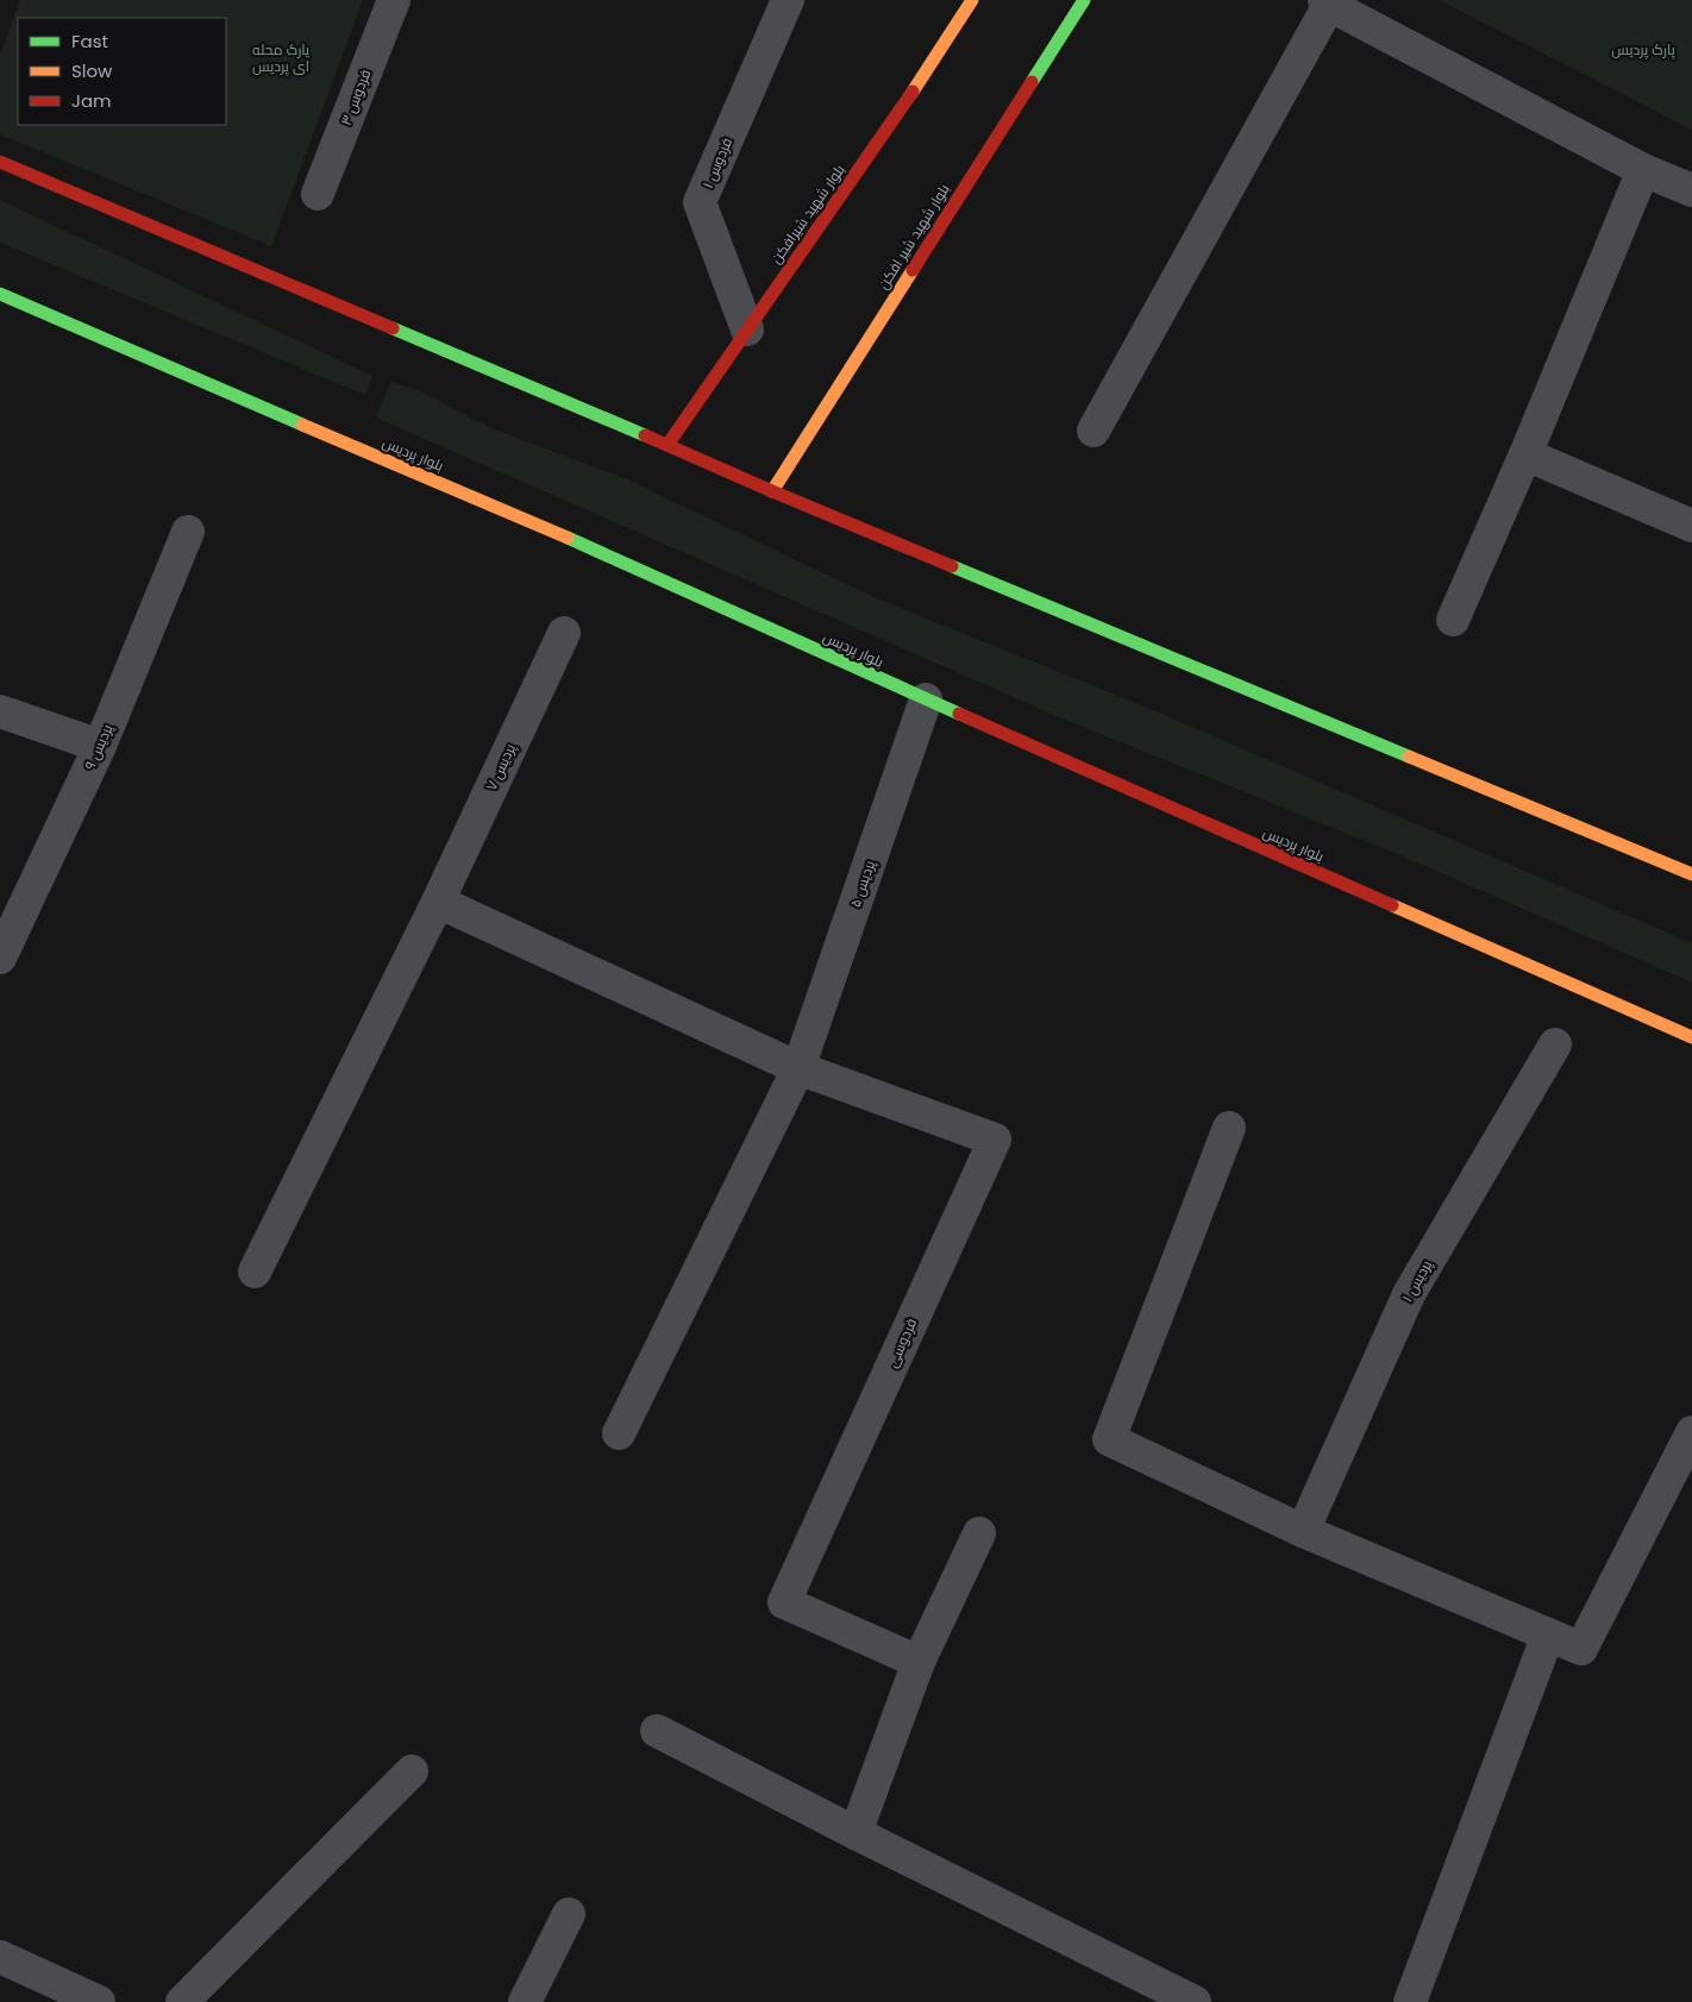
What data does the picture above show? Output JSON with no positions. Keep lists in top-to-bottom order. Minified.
{"streets":{"main road":["بلوار شهید شیرافکن","بلوار شهید شیر افکن","بلوار پردیس"],"street":["فردوس ۳","فردوس ۱","پردیس ۹","پردیس ۷","پردیس ۵","پردیس ۱","فردوسی"]},"crossings":[["فردوس ۱","بلوار شهید شیرافکن"],["بلوار پردیس","پردیس ۵"],["پردیس ۵","فردوسی"]],"parks":["پارک محله ای پردیس","پارک پردیس"],"legend":["Fast","Slow","Jam"]}
